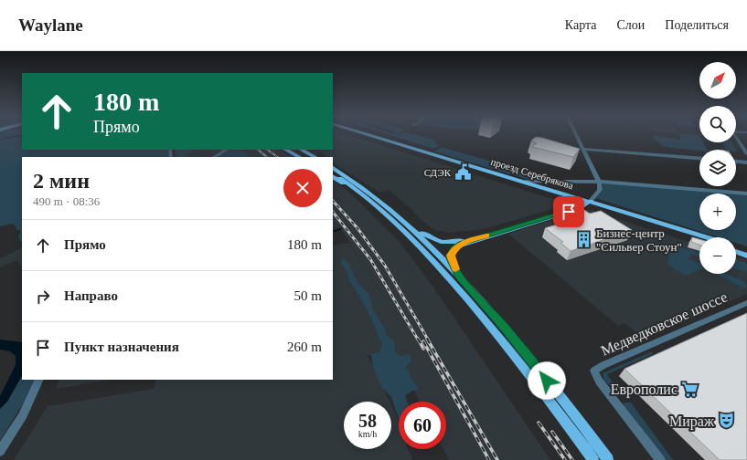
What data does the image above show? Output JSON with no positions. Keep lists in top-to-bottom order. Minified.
{"streets":{"main road":["проезд Серебрякова"],"street":["Медведковское шоссе"]},"places":{"public building":["СДЭК"],"building":["Бизнес-центр \"Сильвер Стоун\""],"supermarket":["Европолис"],"theatre":["Мираж"]},"north":"top right","page":{"header":"Waylane","nav":["Карта","Слои","Поделиться"],"map_buttons":["+","−"],"turn":["180 m","Прямо"],"heading":["2 мин","490 m · 08:36"],"list":[{"name":"Прямо","value":"180 m"},{"name":"Направо","value":"50 m"},{"name":"Пункт назначения","value":"260 m"}],"speed":"58 km/h","limit":"60"}}
